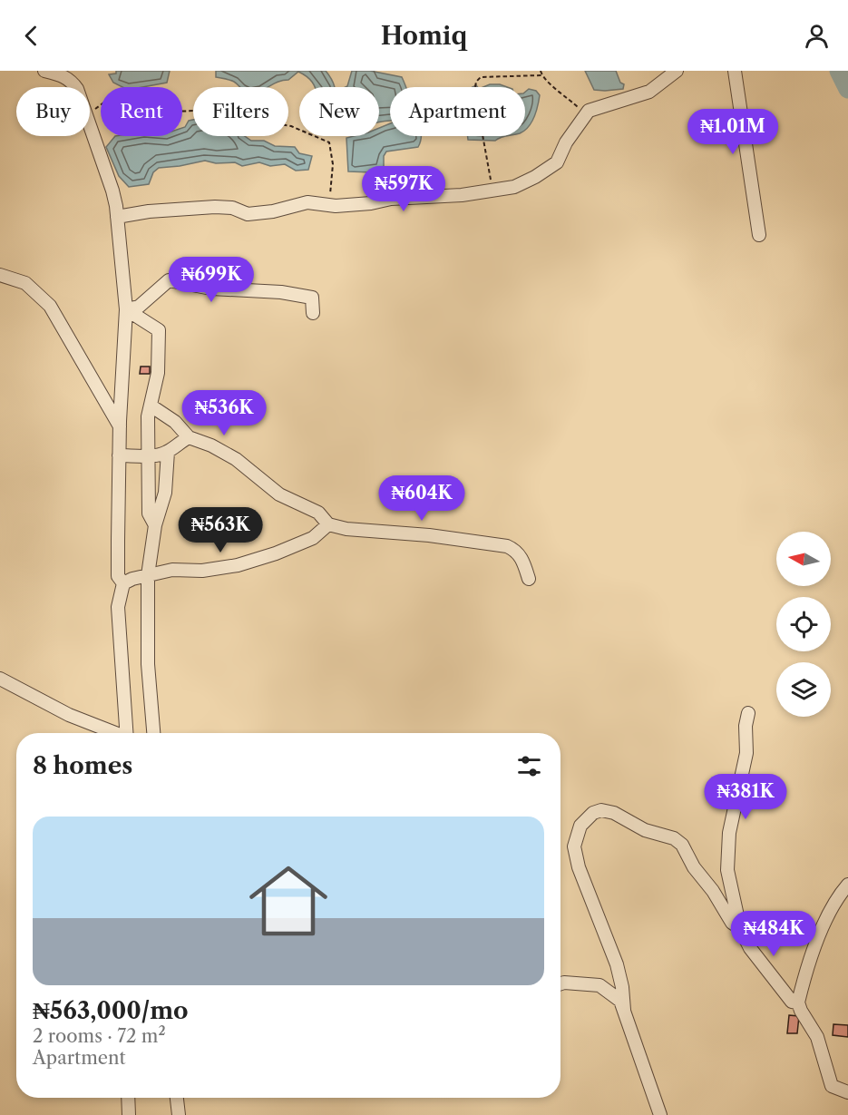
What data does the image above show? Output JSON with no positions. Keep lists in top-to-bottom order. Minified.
{"north":"left","page":{"header":"Homiq","chip":["Buy","Rent","Filters","New","Apartment"],"price":["₦1.01M","₦597K","₦699K","₦536K","₦604K","₦563K","₦381K","₦484K"],"heading":"8 homes","list":[{"name":"₦563,000/mo","note":"2 rooms · 72 m² · Apartment"}]}}
